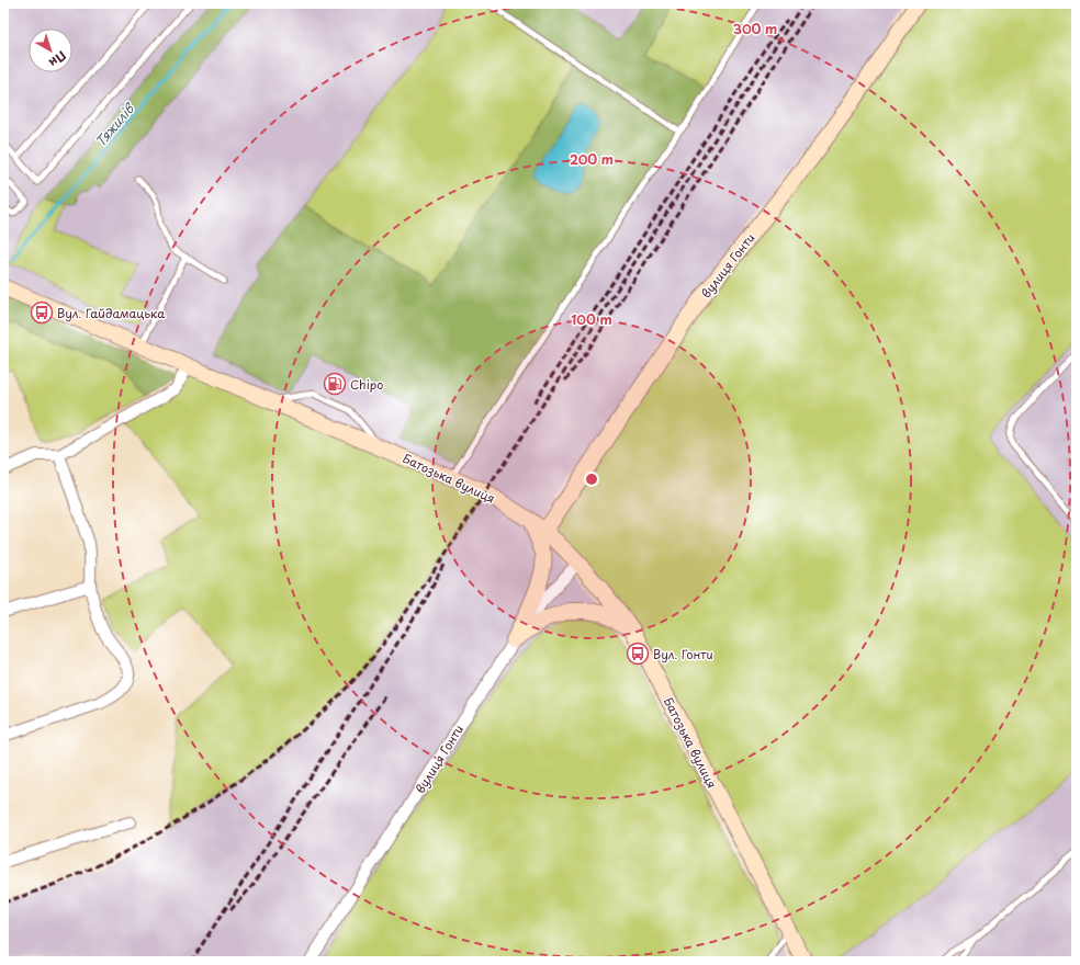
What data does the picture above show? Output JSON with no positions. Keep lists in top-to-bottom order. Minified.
{"streets":{"street":["вулиця Гонти","Батозька вулиця"]},"crossings":[["вулиця Гонти","Батозька вулиця"]],"water":["Тяжилів"],"places":{"bus stop":["Вул. Гайдамацька","Вул. Гонти"],"fuel station":["Chipo"]},"north":"bottom right","rings":["300 m","200 m","100 m"]}
